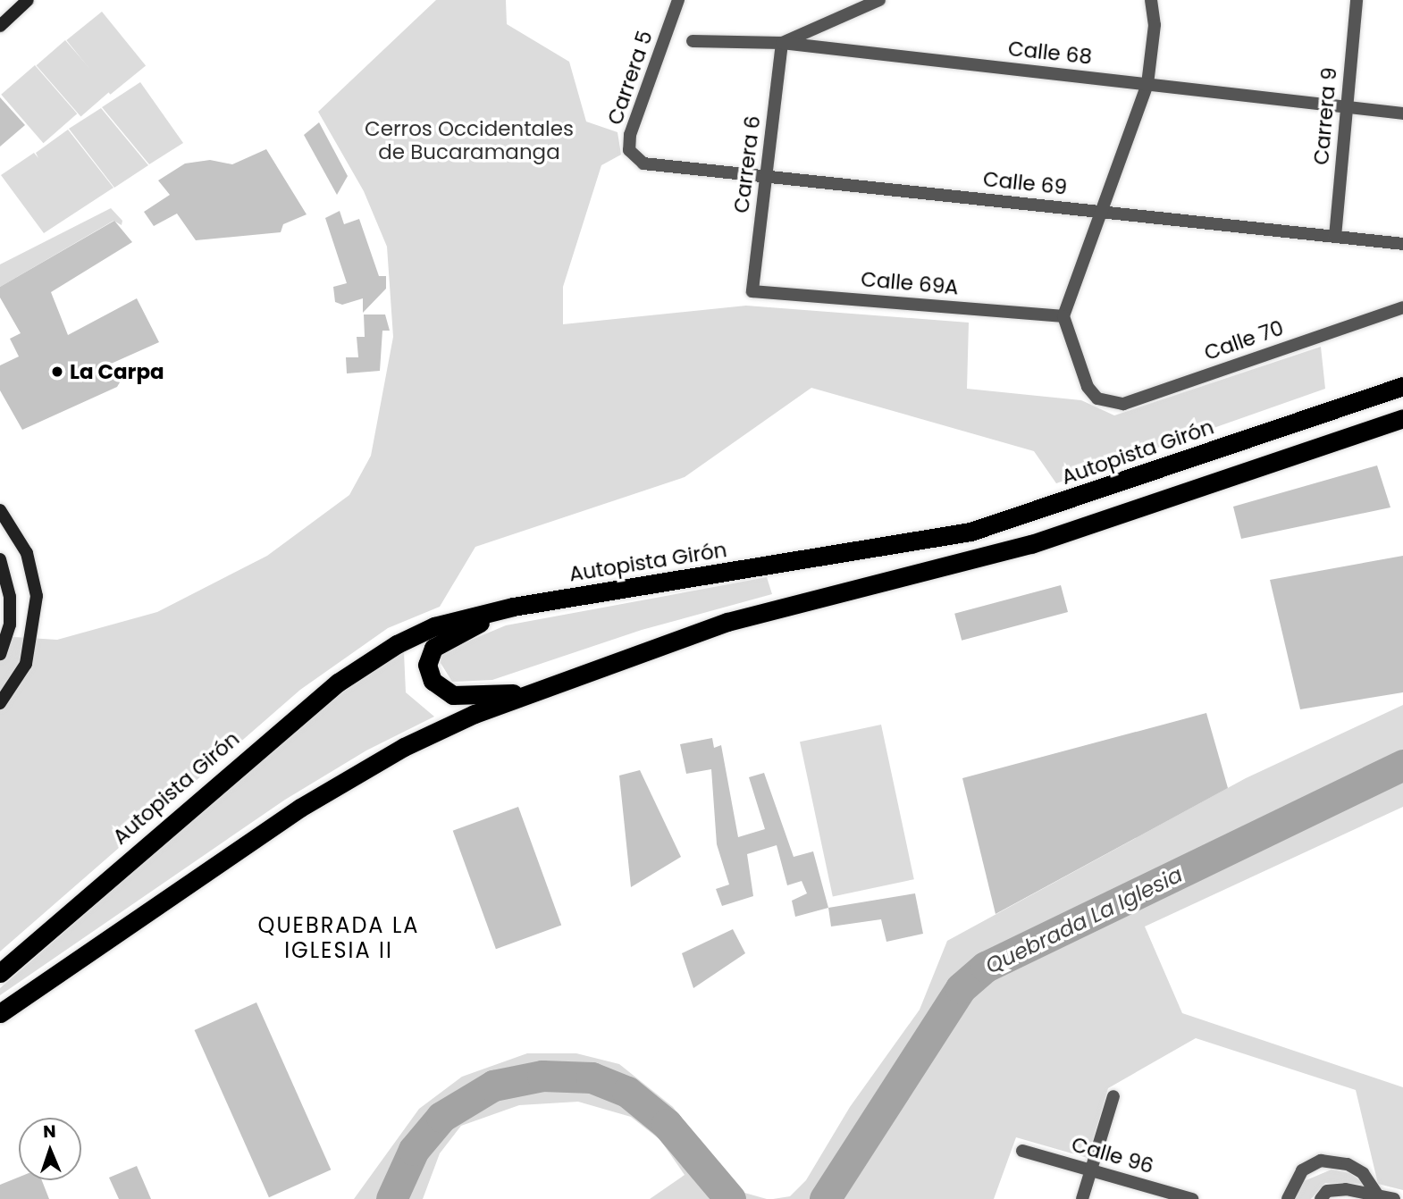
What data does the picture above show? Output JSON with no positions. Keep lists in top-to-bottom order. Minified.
{"streets":{"highway":["Autopista Girón"],"street":["Calle 68","Carrera 5","Carrera 9","Carrera 6","Calle 69","Calle 69A","Calle 70","Calle 96"]},"crossings":[["Calle 68","Carrera 9"],["Calle 68","Carrera 6"],["Carrera 5","Calle 69"],["Carrera 9","Calle 69"],["Carrera 6","Calle 69"],["Carrera 6","Calle 69A"],["Calle 69A","Calle 70"]],"districts":["QUEBRADA LA IGLESIA II"],"water":["Quebrada La Iglesia"],"parks":["Cerros Occidentales de Bucaramanga"],"places":["La Carpa"],"north":"top"}
